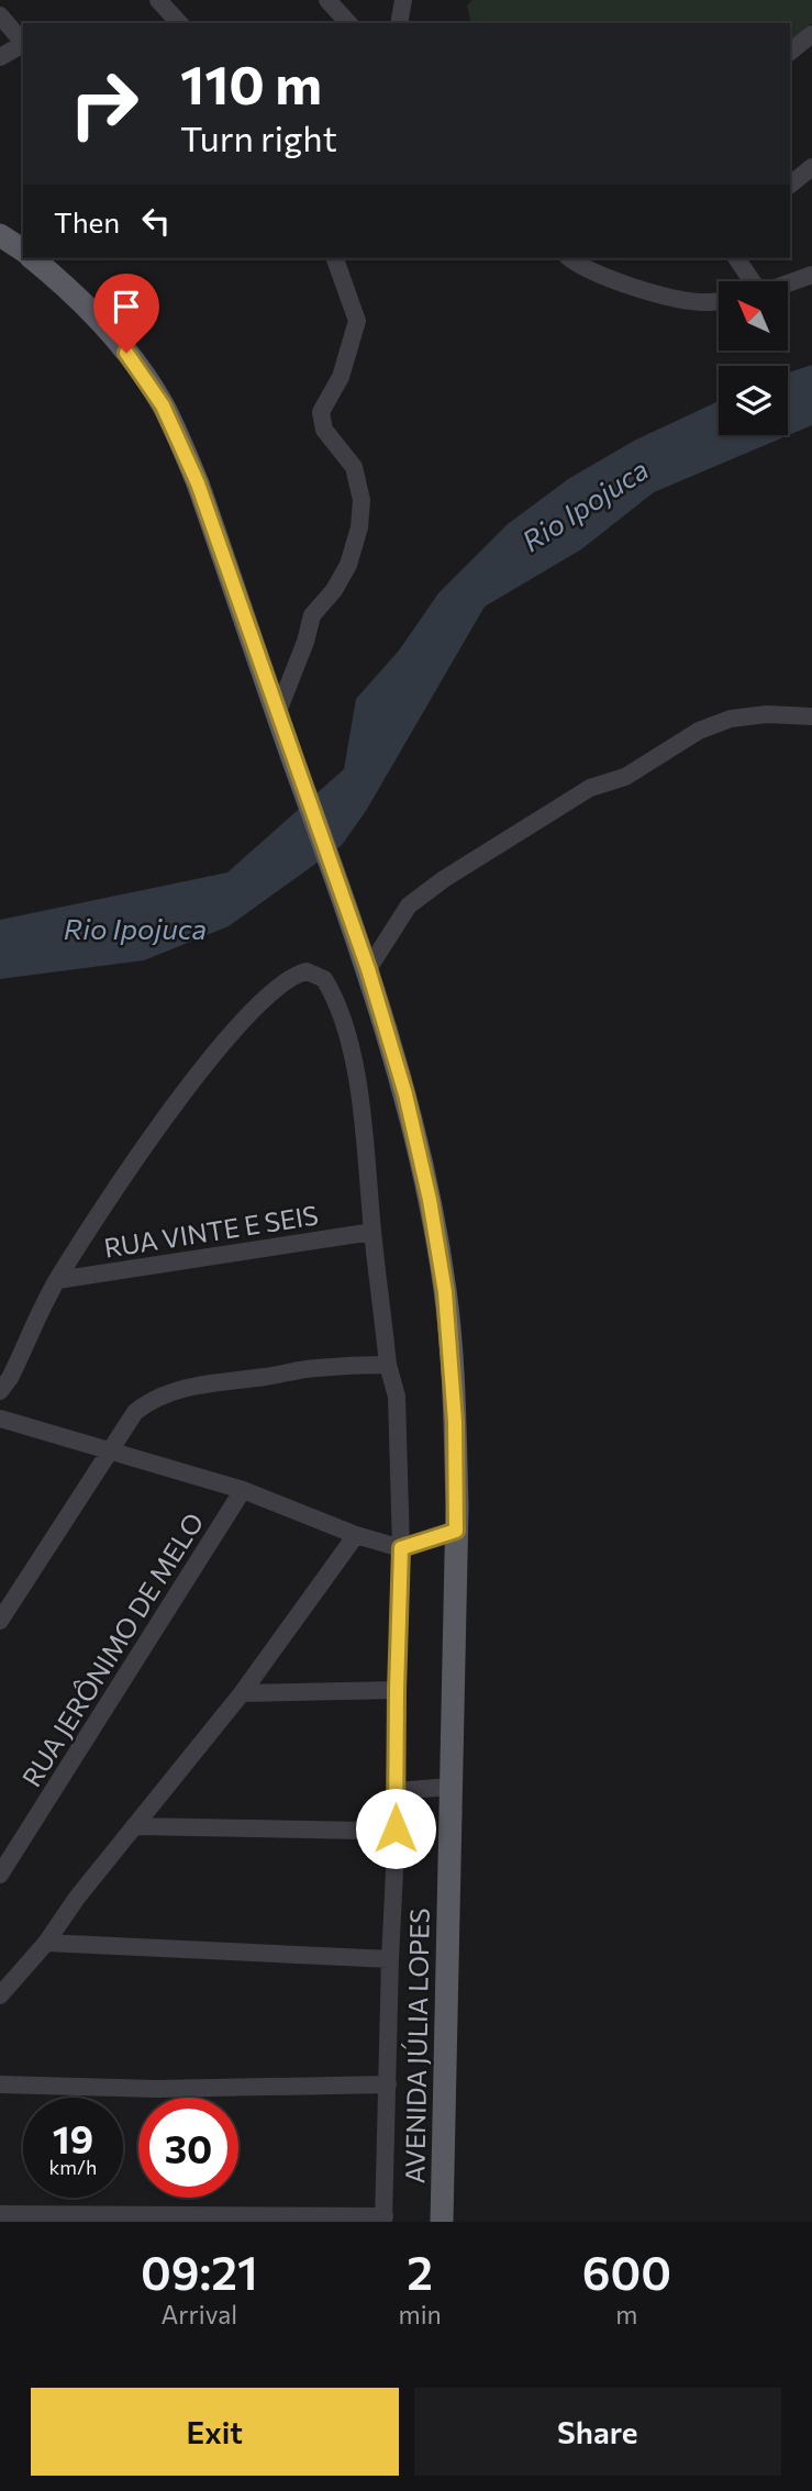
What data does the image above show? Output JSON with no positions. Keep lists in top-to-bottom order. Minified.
{"streets":{"main road":["AVENIDA JÚLIA LOPES"],"street":["RUA VINTE E SEIS","RUA JERÔNIMO DE MELO"]},"water":["Rio Ipojuca"],"north":"top left","page":{"turn":["110 m","Turn right"],"then":"Then","speed":"19 km/h","limit":"30","eta":["09:21","Arrival","2","min","600","m"],"buttons":["Exit","Share"]}}
